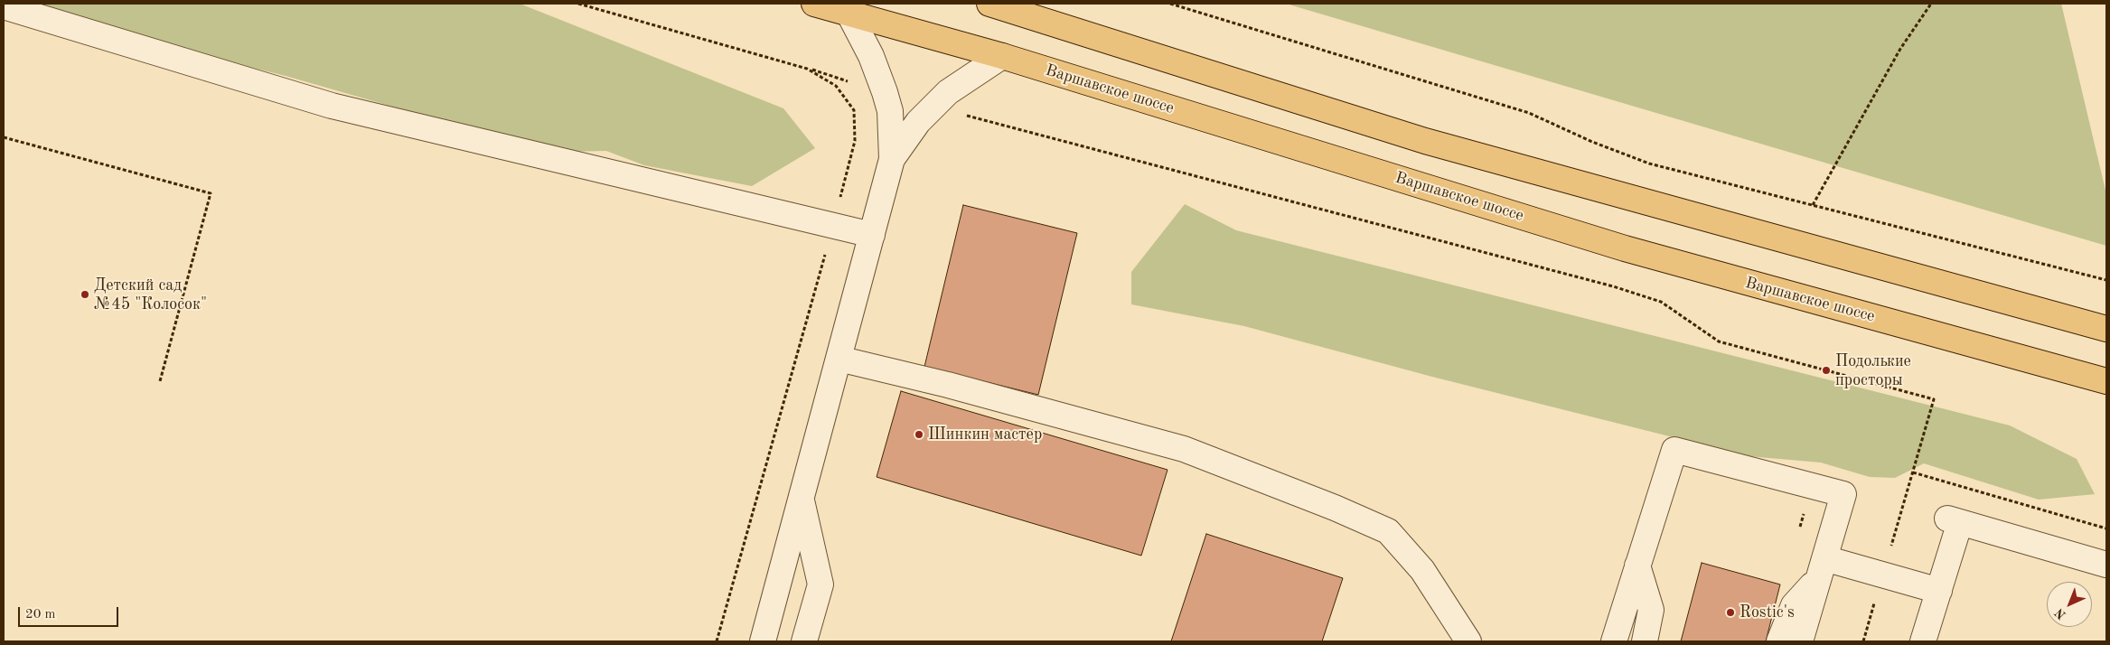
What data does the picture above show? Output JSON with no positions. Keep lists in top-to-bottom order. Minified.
{"streets":{"main road":["Варшавское шоссе"]},"places":["Детский сад №45 \"Колосок\"","Подолькие просторы","Шинкин мастер","Rostic's"],"scale_bar":"20 m","north":"bottom left"}
